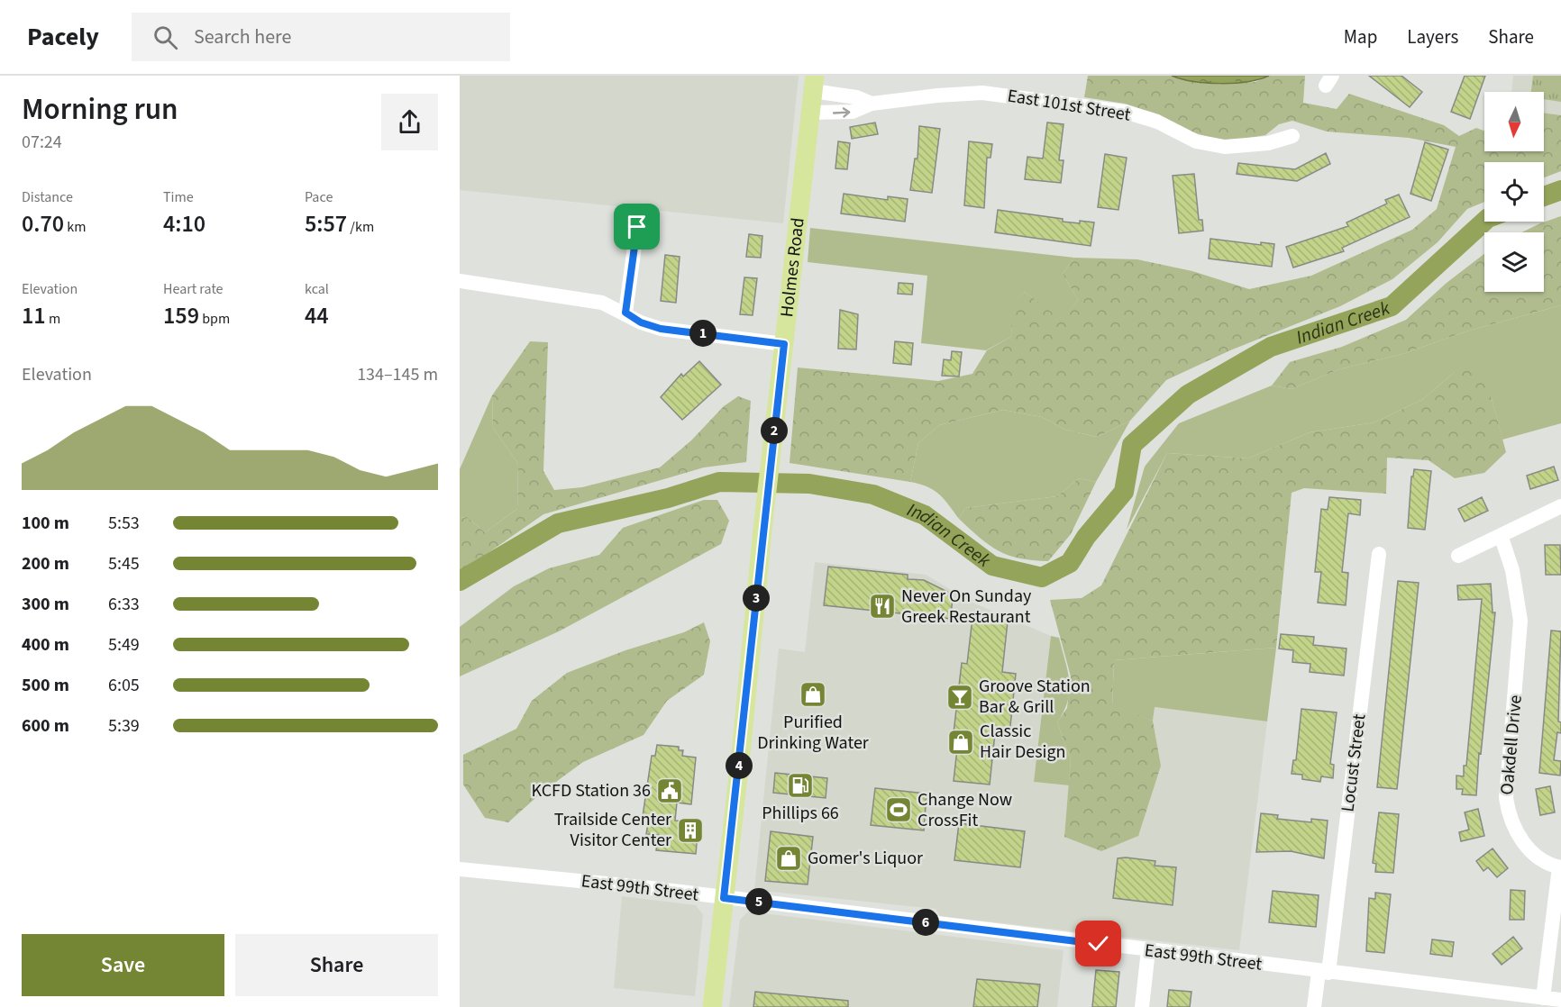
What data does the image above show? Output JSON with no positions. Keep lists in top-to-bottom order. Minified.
{"streets":{"main road":["Holmes Road"],"street":["East 101st Street","Oakdell Drive","Locust Street","East 99th Street"]},"crossings":[["East 101st Street","Holmes Road"],["Holmes Road","East 99th Street"],["Oakdell Drive","East 99th Street"],["Locust Street","East 99th Street"]],"water":["Indian Creek"],"places":{"restaurant":["Never On Sunday Greek Restaurant"],"shop":["Purified Drinking Water","Classic Hair Design","Gomer's Liquor"],"bar":["Groove Station Bar & Grill"],"fuel station":["Phillips 66"],"public building":["KCFD Station 36"],"sports":["Change Now CrossFit"],"building":["Trailside Center Visitor Center"]},"north":"bottom","page":{"header":"Pacely","search":"Search here","nav":["Map","Layers","Share"],"heading":["Morning run","07:24"],"stats":[["Distance","0.70 km"],["Time","4:10"],["Pace","5:57 /km"],["Elevation","11 m"],["Heart rate","159 bpm"],["kcal","44"]],"pins":["1","2","3","4","5","6"],"chart":["Elevation","134–145 m"],"list":[{"name":"100 m","note":"5:53"},{"name":"200 m","note":"5:45"},{"name":"300 m","note":"6:33"},{"name":"400 m","note":"5:49"},{"name":"500 m","note":"6:05"},{"name":"600 m","note":"5:39"}],"buttons":["Save","Share"]}}
